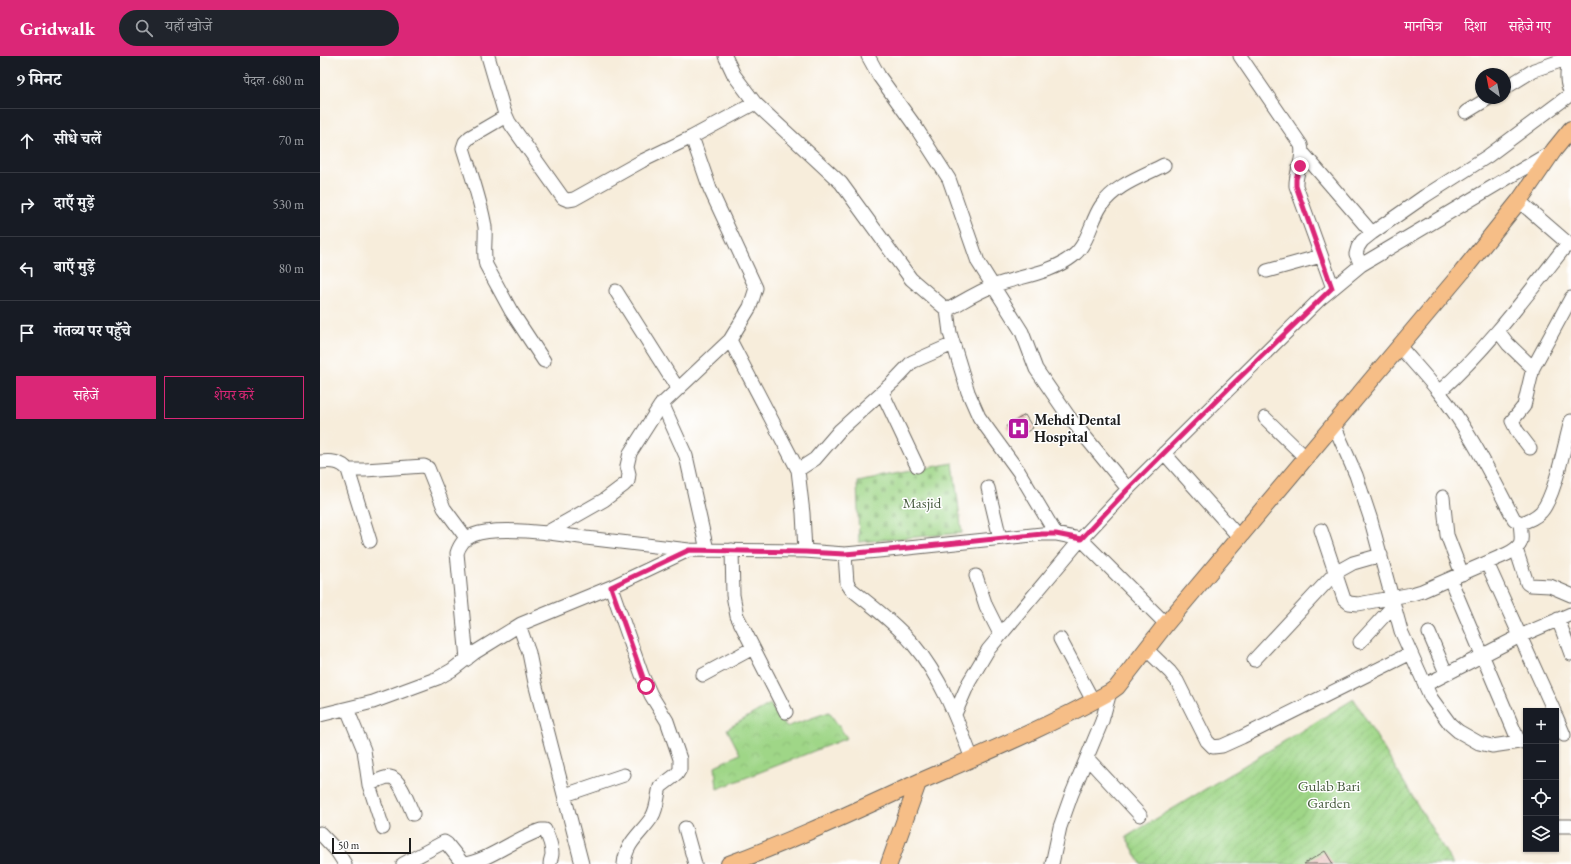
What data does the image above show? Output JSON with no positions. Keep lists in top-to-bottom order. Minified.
{"parks":["Masjid","Gulab Bari Garden"],"places":{"hospital":["Mehdi Dental Hospital"]},"scale_bar":"50 m","north":"top left","page":{"header":"Gridwalk","search":"यहाँ खोजें","nav":["मानचित्र","दिशा","सहेजे गए"],"heading":["9 मिनट","पैदल · 680 m"],"list":[["सीधे चलें","70 m"],["दाएँ मुड़ें","530 m"],["बाएँ मुड़ें","80 m"],"गंतव्य पर पहुँचे"],"buttons":["सहेजें","शेयर करें"],"map_buttons":["+","−"],"scale":"50 m"}}
